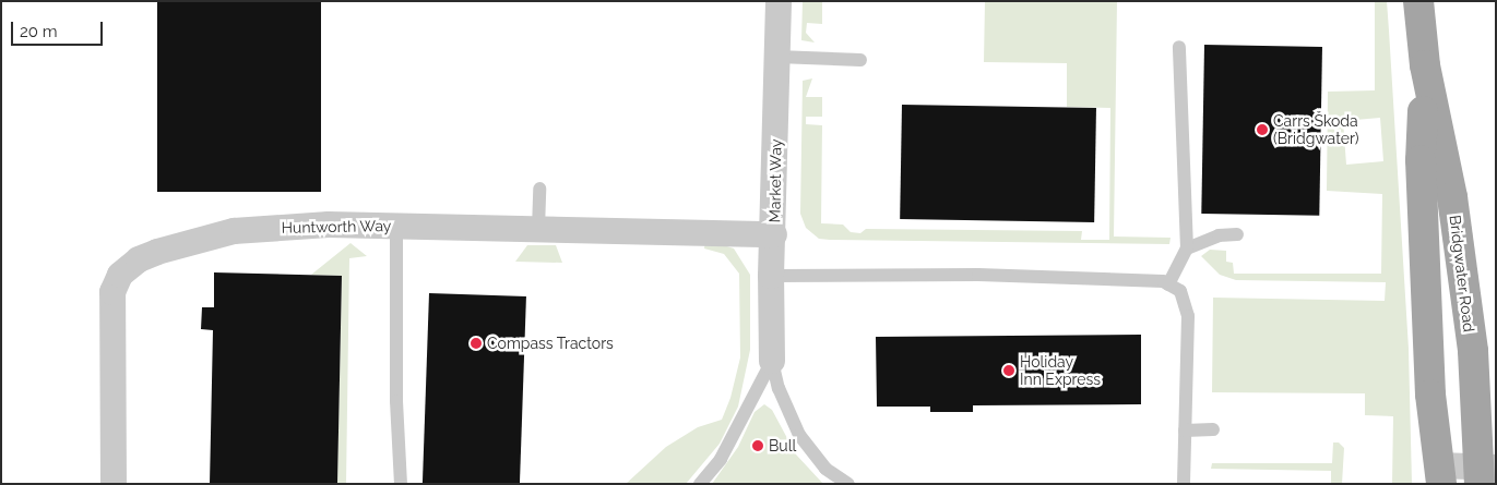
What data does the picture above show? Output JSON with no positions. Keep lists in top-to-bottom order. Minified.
{"streets":{"main road":["Bridgwater Road"],"street":["Market Way","Huntworth Way"]},"crossings":[["Market Way","Huntworth Way"]],"places":["Carrs Škoda (Bridgwater)","Compass Tractors","Holiday Inn Express","Bull"],"scale_bar":"20 m"}
